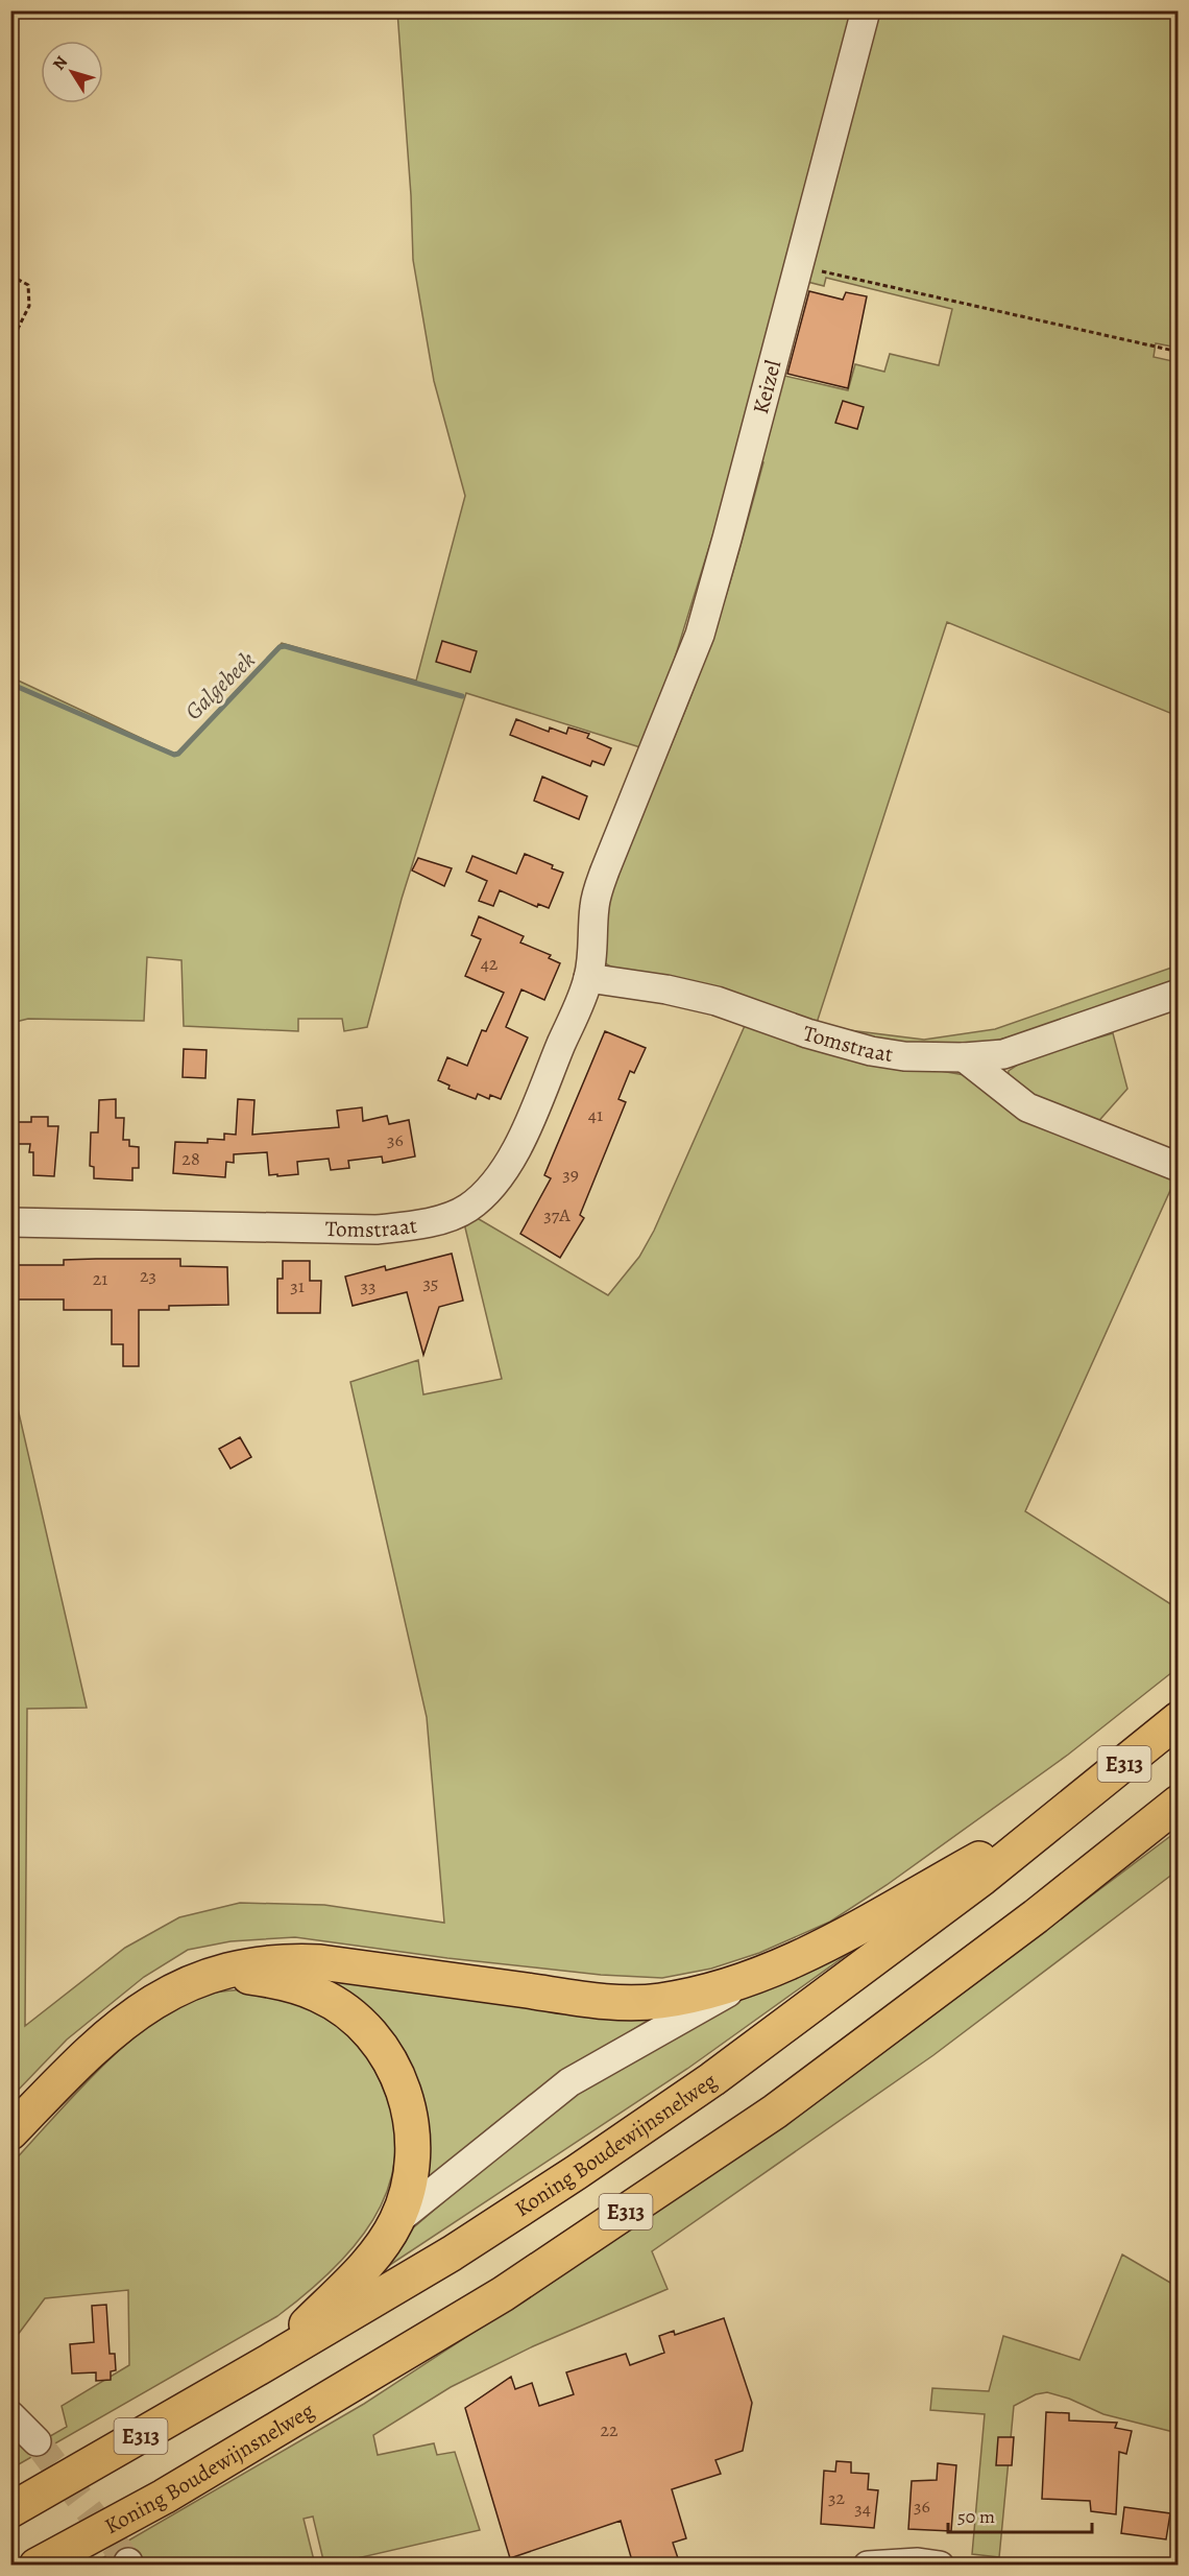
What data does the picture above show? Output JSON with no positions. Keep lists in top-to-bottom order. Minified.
{"streets":{"highway":["E313","Koning Boudewijnsnelweg"],"street":["Keizel","Tomstraat"]},"crossings":[["Keizel","Tomstraat"]],"water":["Galgebeek"],"house_numbers":["42","41","36","28","39","37A","23","21","35","31","33","22","32","36","34"],"scale_bar":"50 m","north":"top left"}
